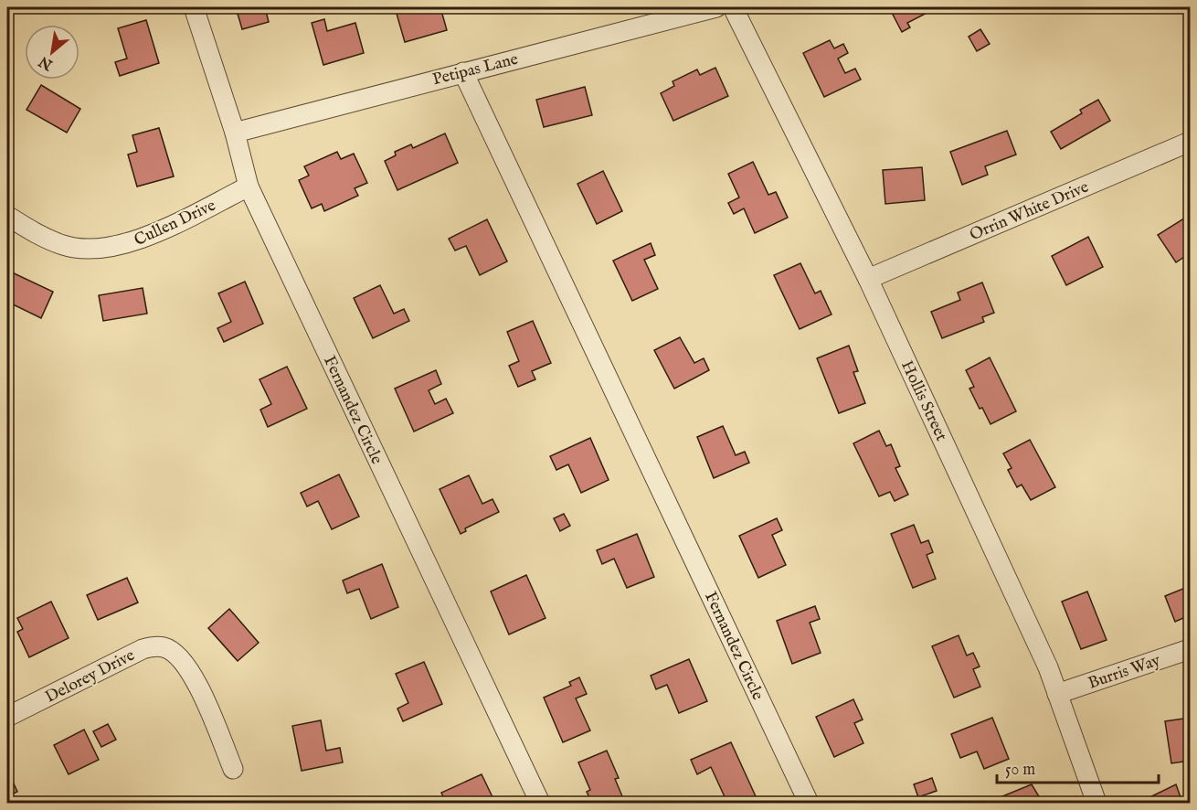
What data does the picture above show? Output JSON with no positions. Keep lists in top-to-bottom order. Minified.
{"streets":{"street":["Petipas Lane","Orrin White Drive","Cullen Drive","Hollis Street","Fernandez Circle","Burris Way","Delorey Drive"]},"crossings":[["Petipas Lane","Fernandez Circle"],["Orrin White Drive","Hollis Street"],["Cullen Drive","Fernandez Circle"],["Hollis Street","Burris Way"]],"scale_bar":"50 m","north":"bottom left"}
